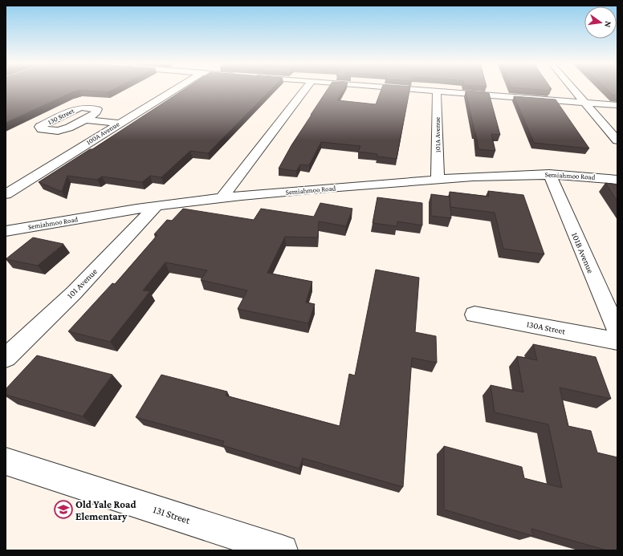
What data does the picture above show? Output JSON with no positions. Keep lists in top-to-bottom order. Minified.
{"streets":{"street":["130 Street","100A Avenue","101A Avenue","Semiahmoo Road","101B Avenue","101 Avenue","130A Street","131 Street"]},"crossings":[["130 Street","100A Avenue"],["101A Avenue","Semiahmoo Road"],["Semiahmoo Road","101B Avenue"],["Semiahmoo Road","101 Avenue"]],"places":{"school or university":["Old Yale Road Elementary"]},"north":"right"}
